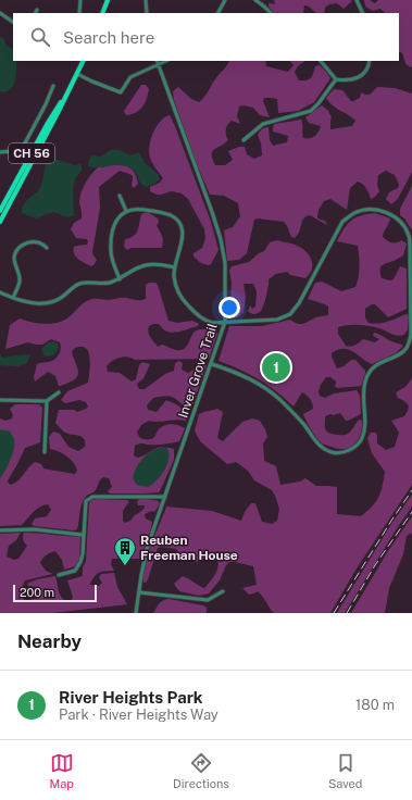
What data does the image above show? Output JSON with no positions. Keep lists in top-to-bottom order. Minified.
{"streets":{"main road":["CH 56"],"street":["Inver Grove Trail"]},"places":{"building":["Reuben Freeman House"]},"scale_bar":"200 m","page":{"search":"Search here","pins":"1","scale":"200 m","heading":"Nearby","list":[{"mark":"1","name":"River Heights Park","note":"Park · River Heights Way","value":"180 m"}],"nav":["Map","Directions","Saved"]}}
